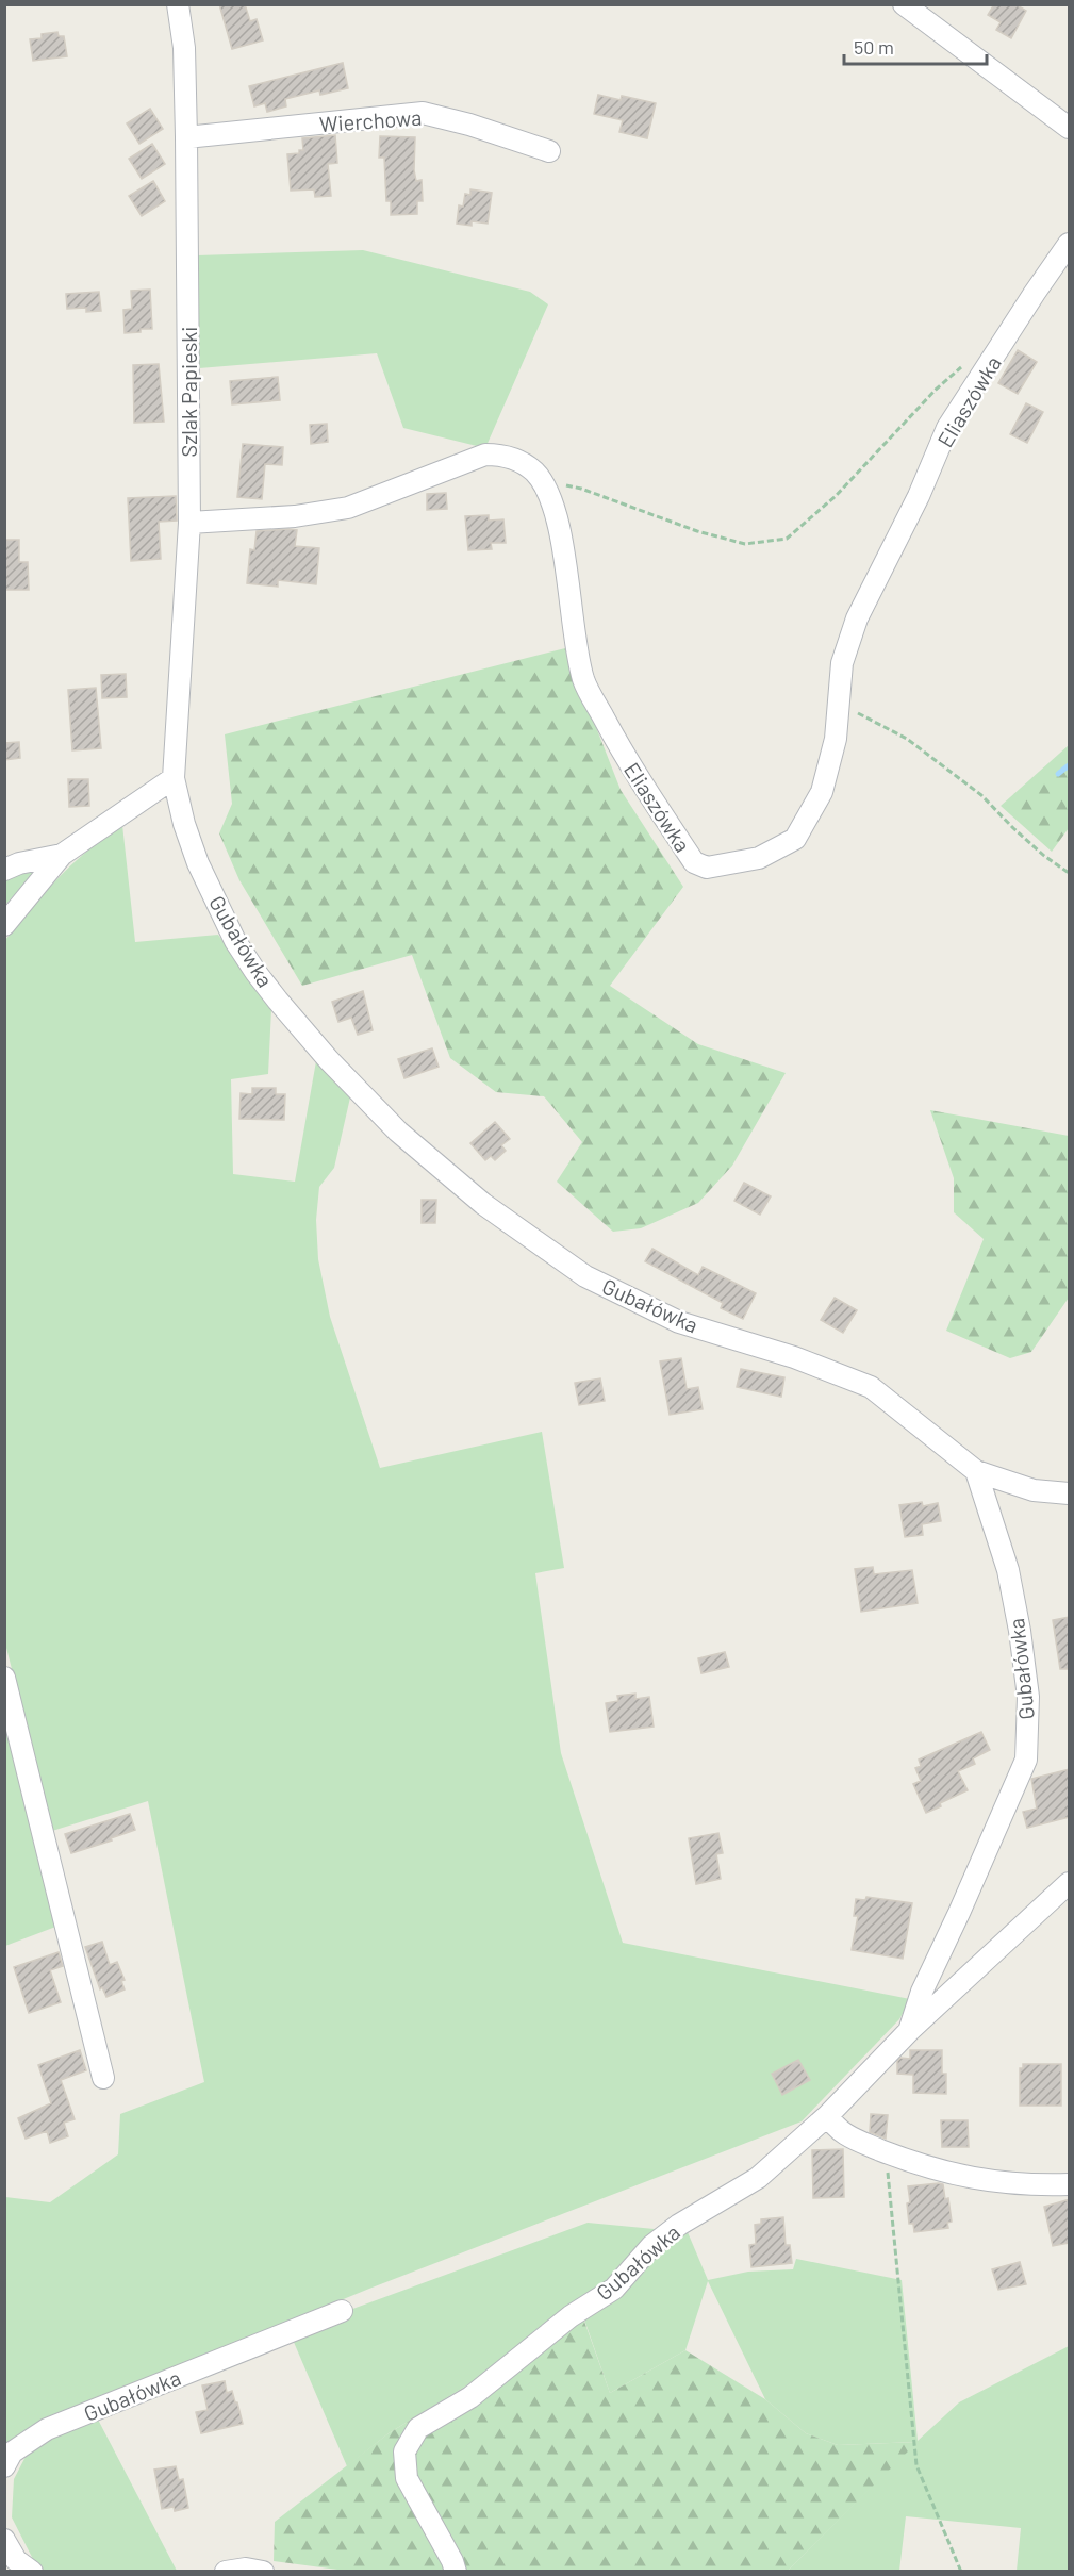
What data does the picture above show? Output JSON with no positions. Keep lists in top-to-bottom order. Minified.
{"streets":{"street":["Wierchowa","Szlak Papieski","Eliaszówka","Gubałówka"]},"crossings":[["Wierchowa","Szlak Papieski"],["Szlak Papieski","Eliaszówka"],["Szlak Papieski","Gubałówka"]],"scale_bar":"50 m"}
